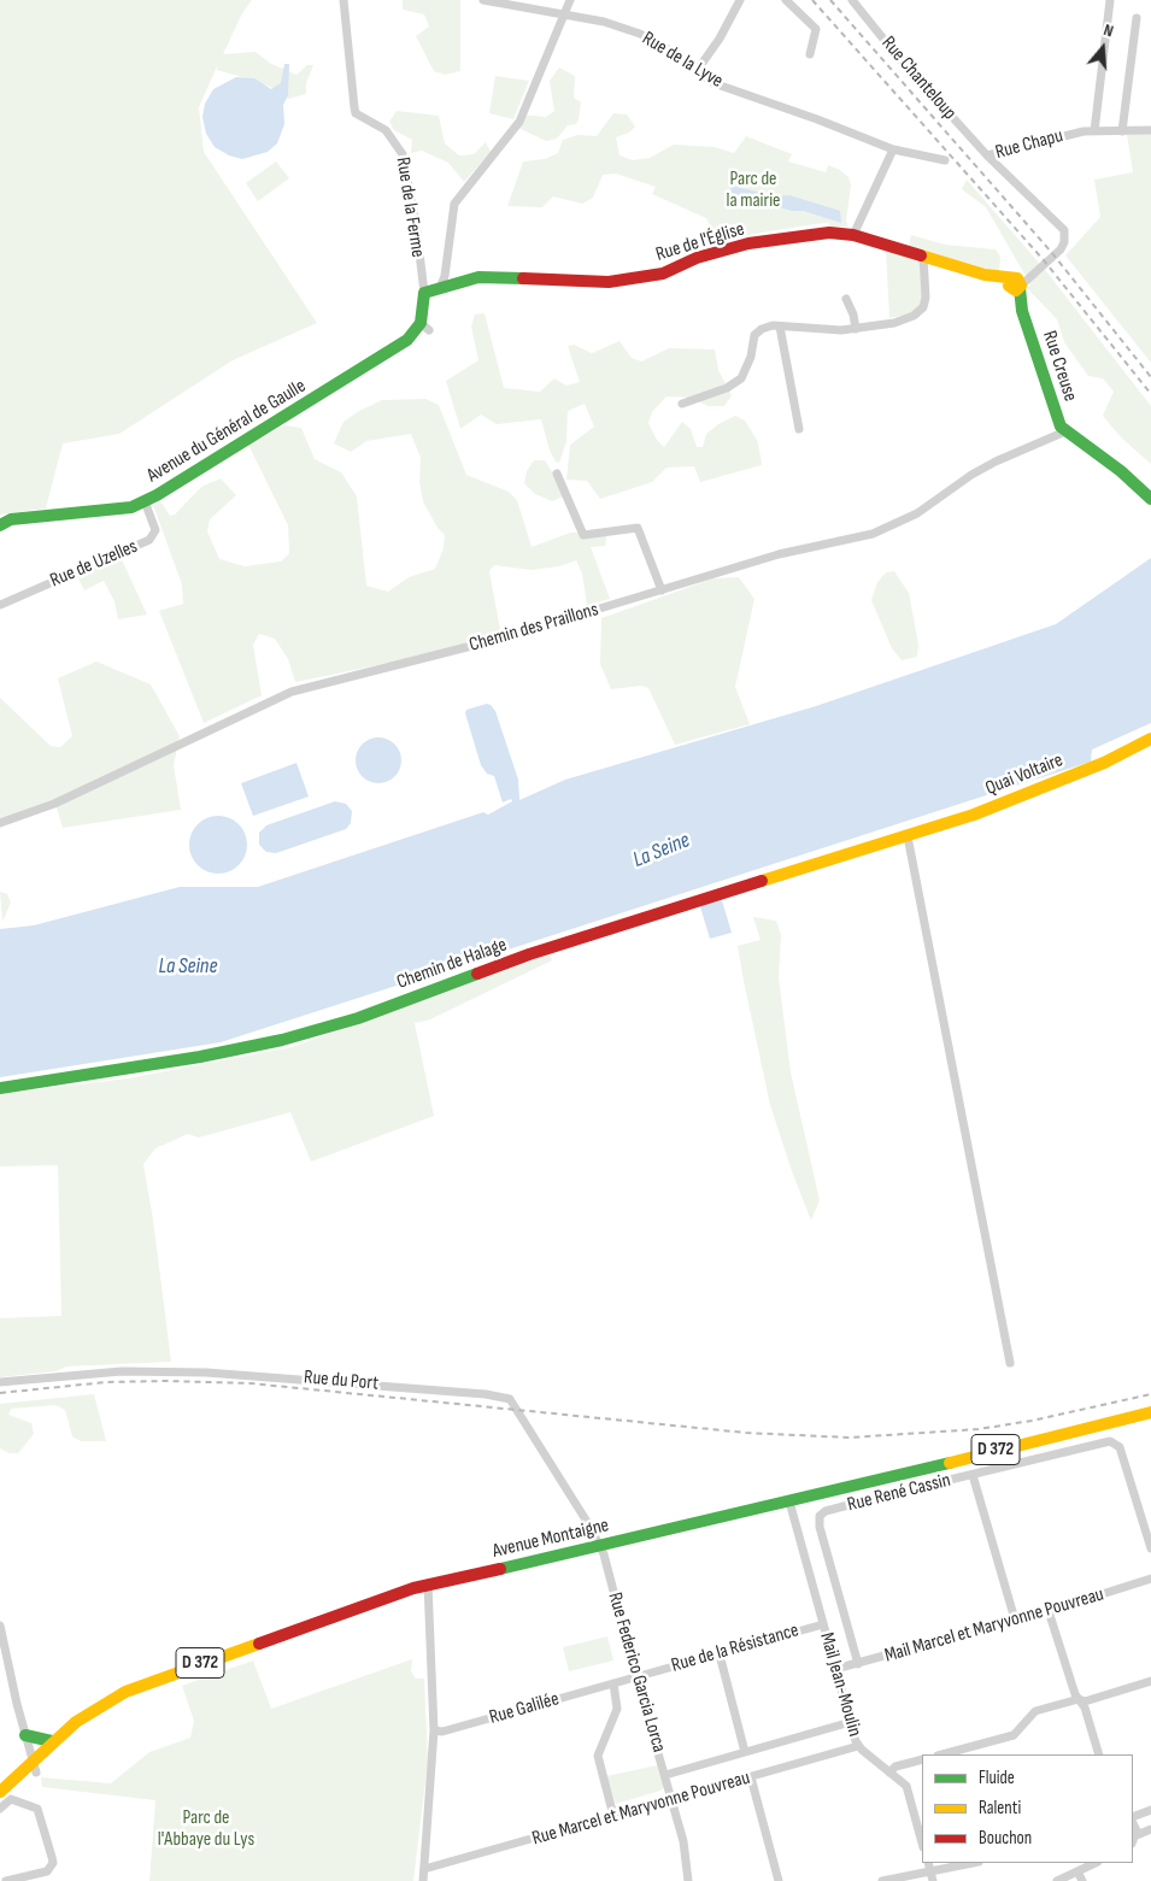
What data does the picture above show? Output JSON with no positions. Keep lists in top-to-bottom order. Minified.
{"streets":{"street":["Rue de la Lyve","Rue Chanteloup","Rue Chapu","Rue de la Ferme","Rue de l'Église","Rue Creuse","Avenue du Général de Gaulle","Rue de Uzelles","Chemin des Praillons","Quai Voltaire","Chemin de Halage","Rue du Port","D 372","Rue René Cassin","Avenue Montaigne","Mail Marcel et Maryvonne Pouvreau","Rue de la Résistance","Rue Federico Garcia Lorca","Mail Jean-Moulin","Rue Galilée","Rue Marcel et Maryvonne Pouvreau"]},"crossings":[["Rue Chanteloup","Rue Chapu"],["Rue Chapu","Rue de l'Église"],["Rue Chapu","Rue Creuse"],["Rue de la Ferme","Rue de l'Église"],["Rue de la Ferme","Avenue du Général de Gaulle"],["Rue de l'Église","Rue Creuse"],["Rue de l'Église","Avenue du Général de Gaulle"],["Rue Creuse","Chemin des Praillons"],["Avenue du Général de Gaulle","Rue de Uzelles"],["Quai Voltaire","Chemin de Halage"],["Rue du Port","Avenue Montaigne"],["Rue du Port","Rue Federico Garcia Lorca"],["Rue René Cassin","Mail Jean-Moulin"],["Avenue Montaigne","Rue Federico Garcia Lorca"],["Avenue Montaigne","Mail Jean-Moulin"],["Mail Marcel et Maryvonne Pouvreau","Mail Jean-Moulin"],["Rue de la Résistance","Rue Federico Garcia Lorca"],["Rue de la Résistance","Mail Jean-Moulin"],["Rue de la Résistance","Rue Galilée"],["Rue Federico Garcia Lorca","Rue Marcel et Maryvonne Pouvreau"],["Mail Jean-Moulin","Rue Marcel et Maryvonne Pouvreau"]],"water":["La Seine"],"parks":["Parc de la mairie","Parc de l'Abbaye du Lys"],"legend":["Fluide","Ralenti","Bouchon"],"north":"top"}
